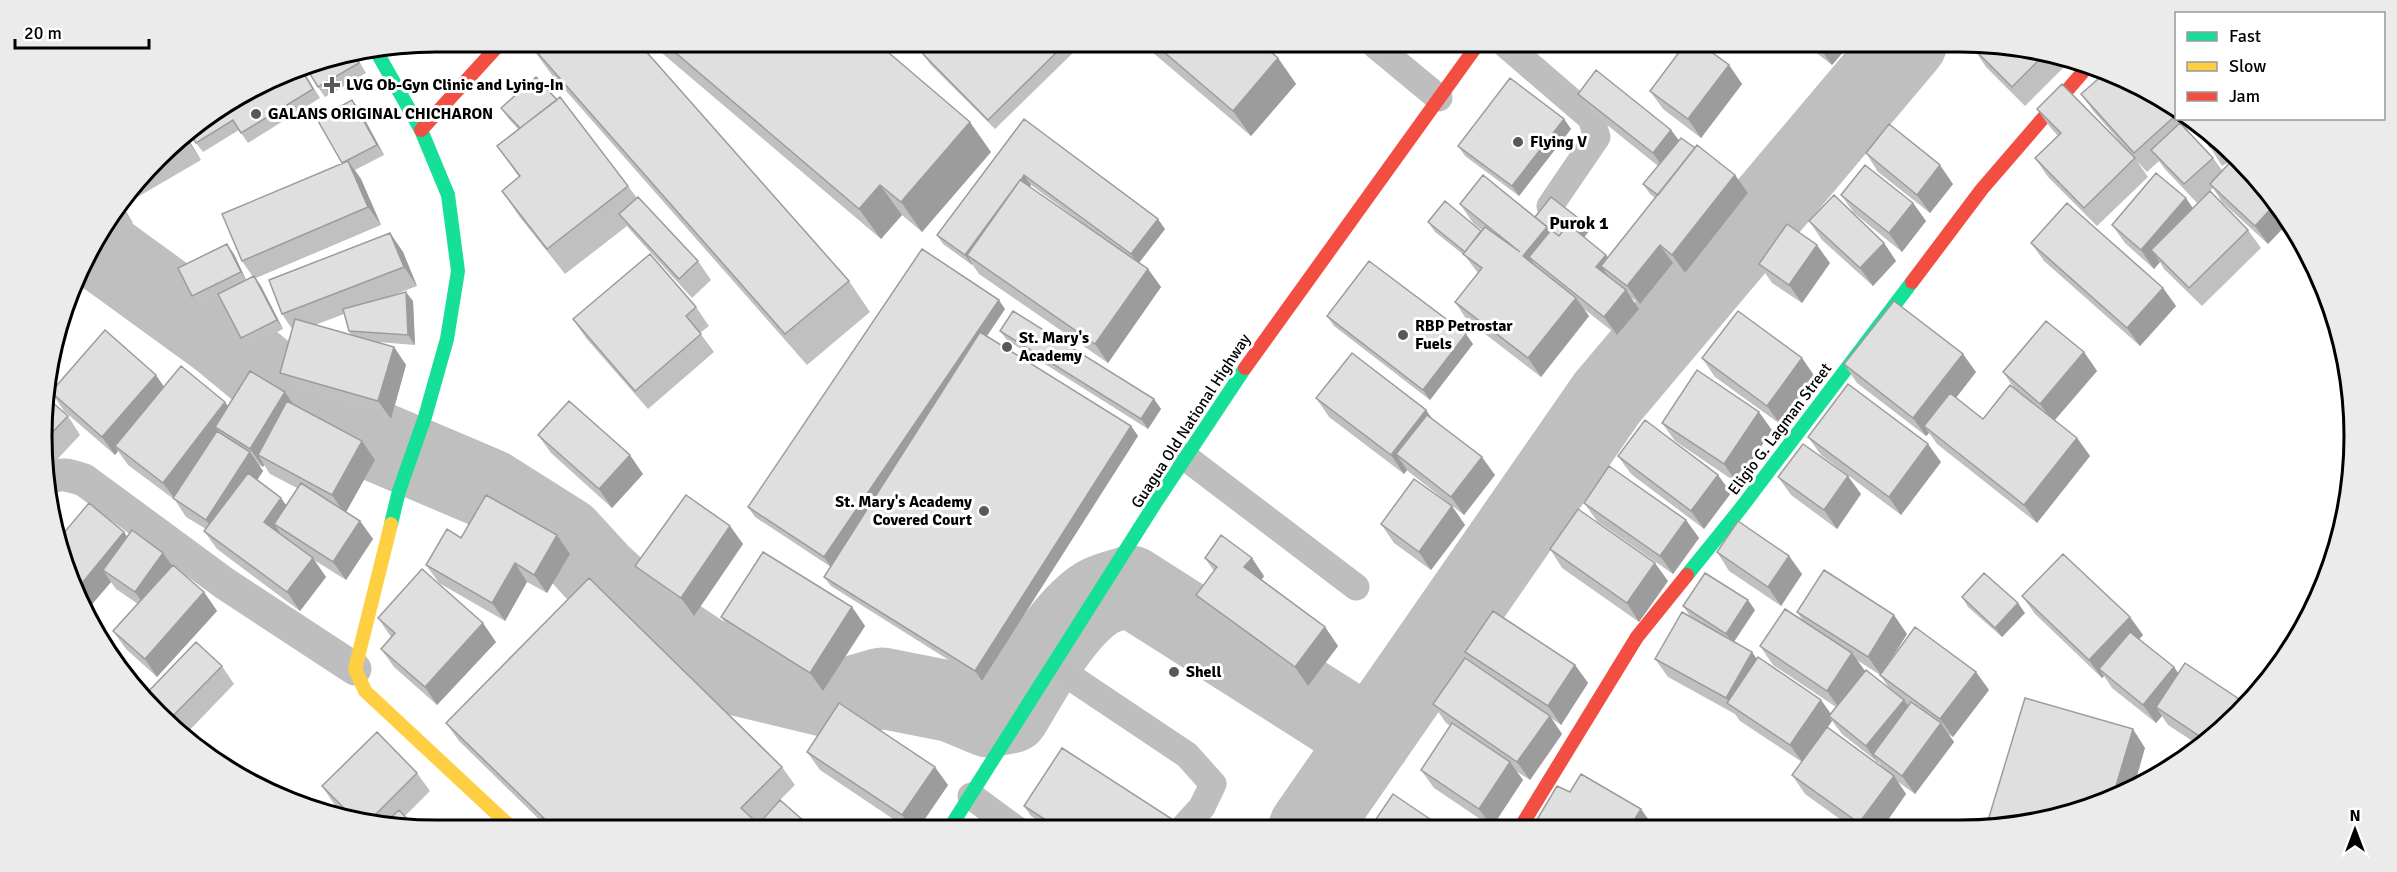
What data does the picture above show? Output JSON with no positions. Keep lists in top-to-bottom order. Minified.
{"streets":{"main road":["Guagua Old National Highway","Eligio G. Lagman Street"]},"districts":["Purok 1"],"places":{"health":["LVG Ob-Gyn Clinic and Lying-In"],"other":["GALANS ORIGINAL CHICHARON","Flying V","RBP Petrostar Fuels","St. Mary's Academy","St. Mary's Academy Covered Court","Shell"]},"legend":["Fast","Slow","Jam"],"scale_bar":"20 m","north":"top"}
